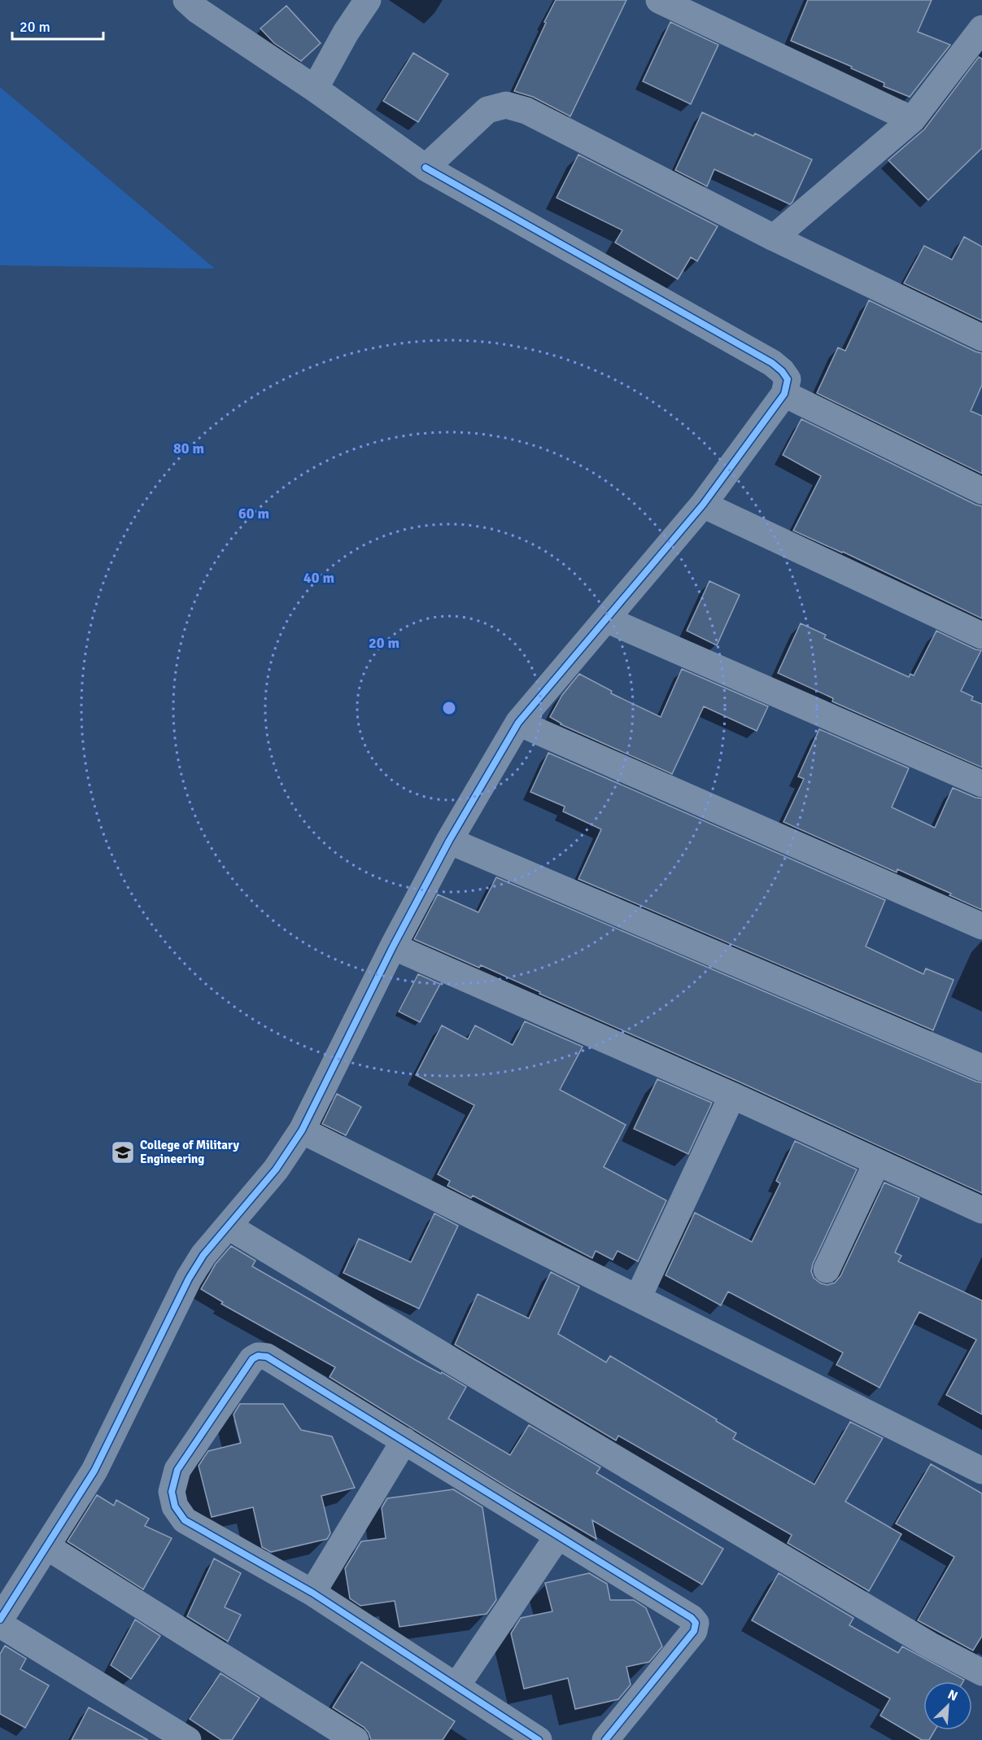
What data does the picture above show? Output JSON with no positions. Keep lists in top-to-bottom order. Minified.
{"places":{"school or university":["College of Military Engineering"]},"scale_bar":"20 m","north":"top right","rings":["80 m","60 m","40 m","20 m"]}
